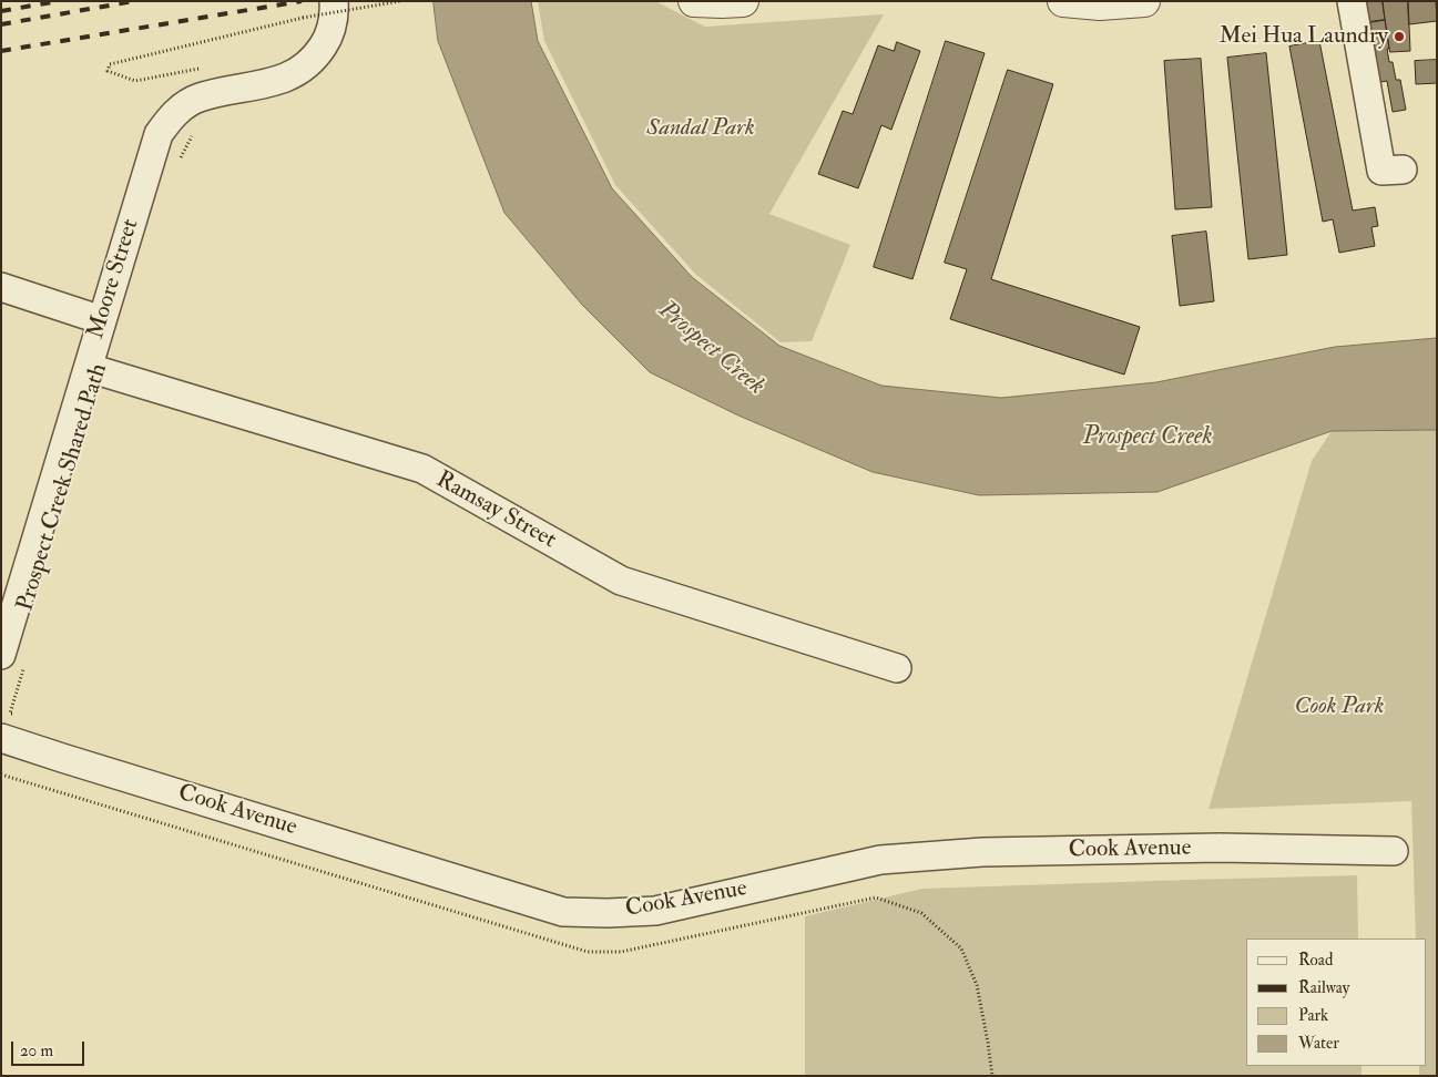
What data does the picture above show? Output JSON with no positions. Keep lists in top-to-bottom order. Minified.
{"streets":{"street":["Moore Street","Ramsay Street","Cook Avenue"]},"crossings":[["Moore Street","Ramsay Street"]],"water":["Prospect Creek"],"parks":["Sandal Park","Cook Park"],"places":["Mei Hua Laundry"],"legend":["Road","Railway","Park","Water"],"scale_bar":"20 m"}
